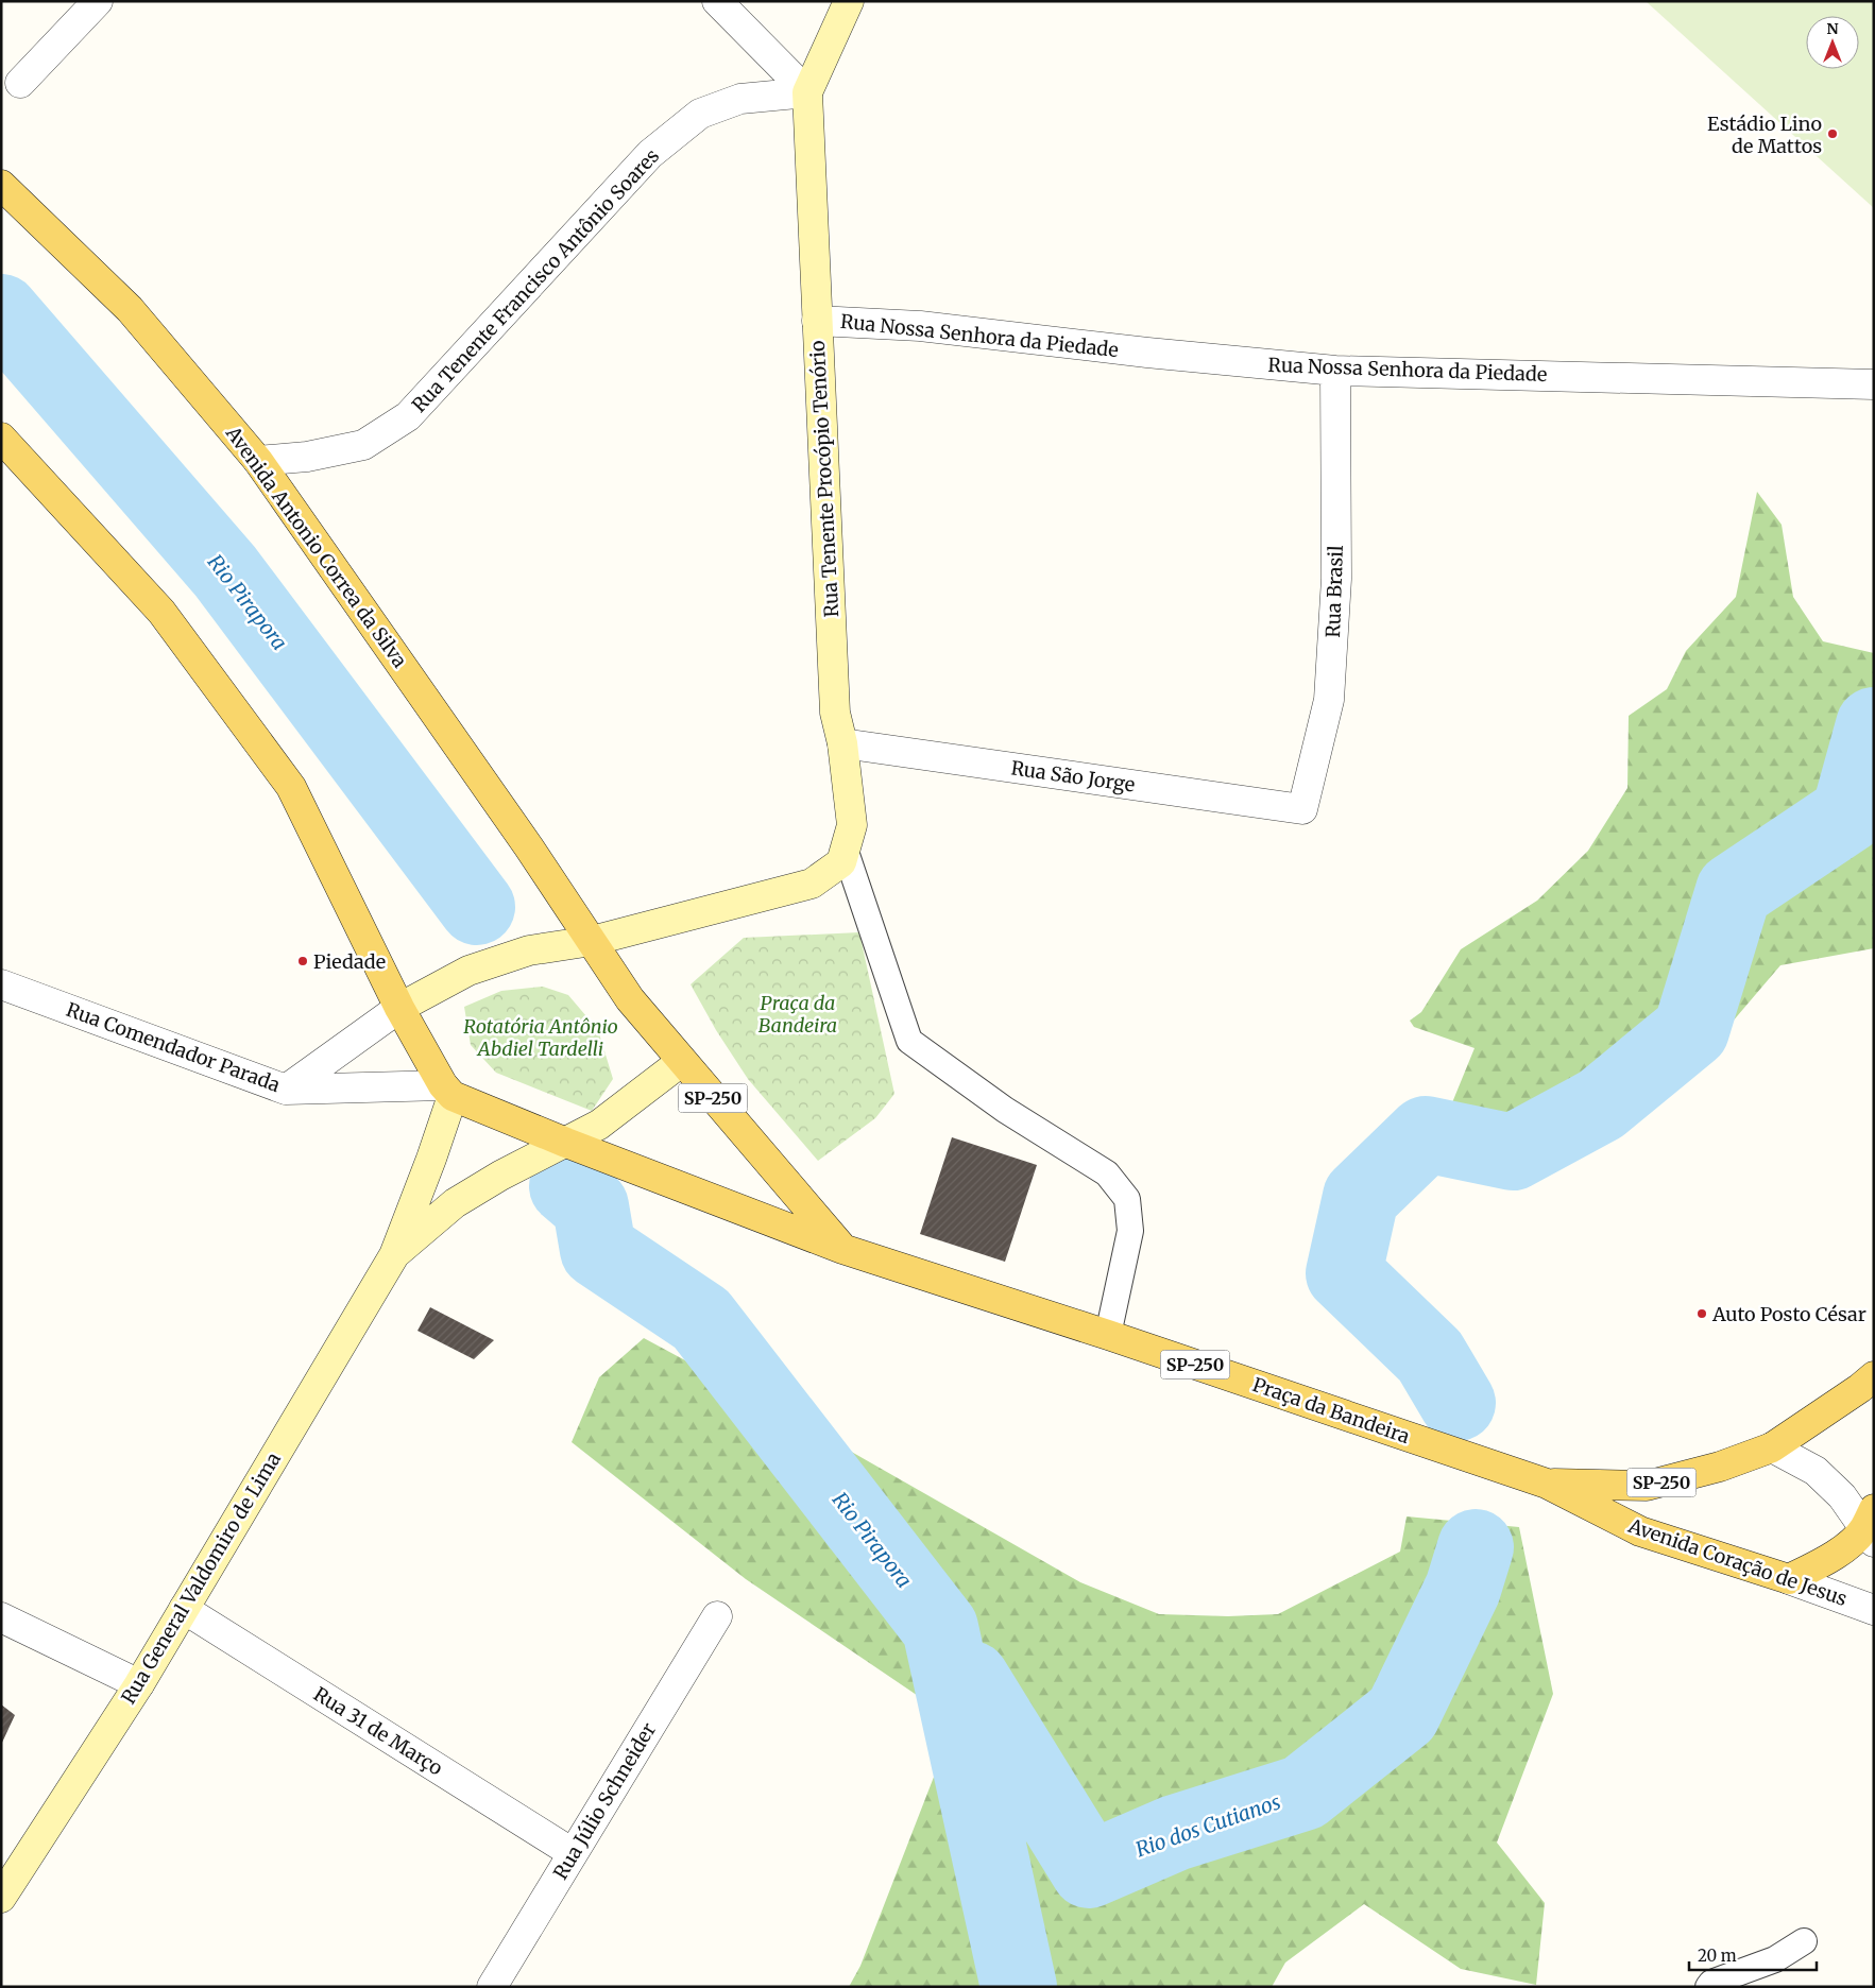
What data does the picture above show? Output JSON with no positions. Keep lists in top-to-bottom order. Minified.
{"streets":{"main road":["Rua Tenente Procópio Tenório","Avenida Antonio Correa da Silva","SP-250","Praça da Bandeira","Avenida Coração de Jesus","Rua General Valdomiro de Lima"],"street":["Rua Tenente Francisco Antônio Soares","Rua Nossa Senhora da Piedade","Rua Brasil","Rua São Jorge","Rua Comendador Parada","Rua 31 de Março","Rua Júlio Schneider"]},"crossings":[["Rua Tenente Francisco Antônio Soares","Rua Tenente Procópio Tenório"],["Rua Tenente Francisco Antônio Soares","Avenida Antonio Correa da Silva"],["Rua Nossa Senhora da Piedade","Rua Tenente Procópio Tenório"],["Rua Nossa Senhora da Piedade","Rua Brasil"],["Rua Tenente Procópio Tenório","Rua São Jorge"],["Avenida Antonio Correa da Silva","SP-250"],["Rua Brasil","Rua São Jorge"],["Rua Comendador Parada","Praça da Bandeira"],["Rua Comendador Parada","Rua General Valdomiro de Lima"],["SP-250","Praça da Bandeira"],["SP-250","Avenida Coração de Jesus"],["SP-250","Rua General Valdomiro de Lima"],["Praça da Bandeira","Avenida Coração de Jesus"],["Praça da Bandeira","Rua General Valdomiro de Lima"],["Rua General Valdomiro de Lima","Rua 31 de Março"],["Rua 31 de Março","Rua Júlio Schneider"]],"water":["Rio Pirapora","Rio dos Cutianos"],"parks":["Praça da Bandeira","Rotatória Antônio Abdiel Tardelli"],"places":["Estádio Lino de Mattos","Piedade","Auto Posto César"],"scale_bar":"20 m","north":"top"}
